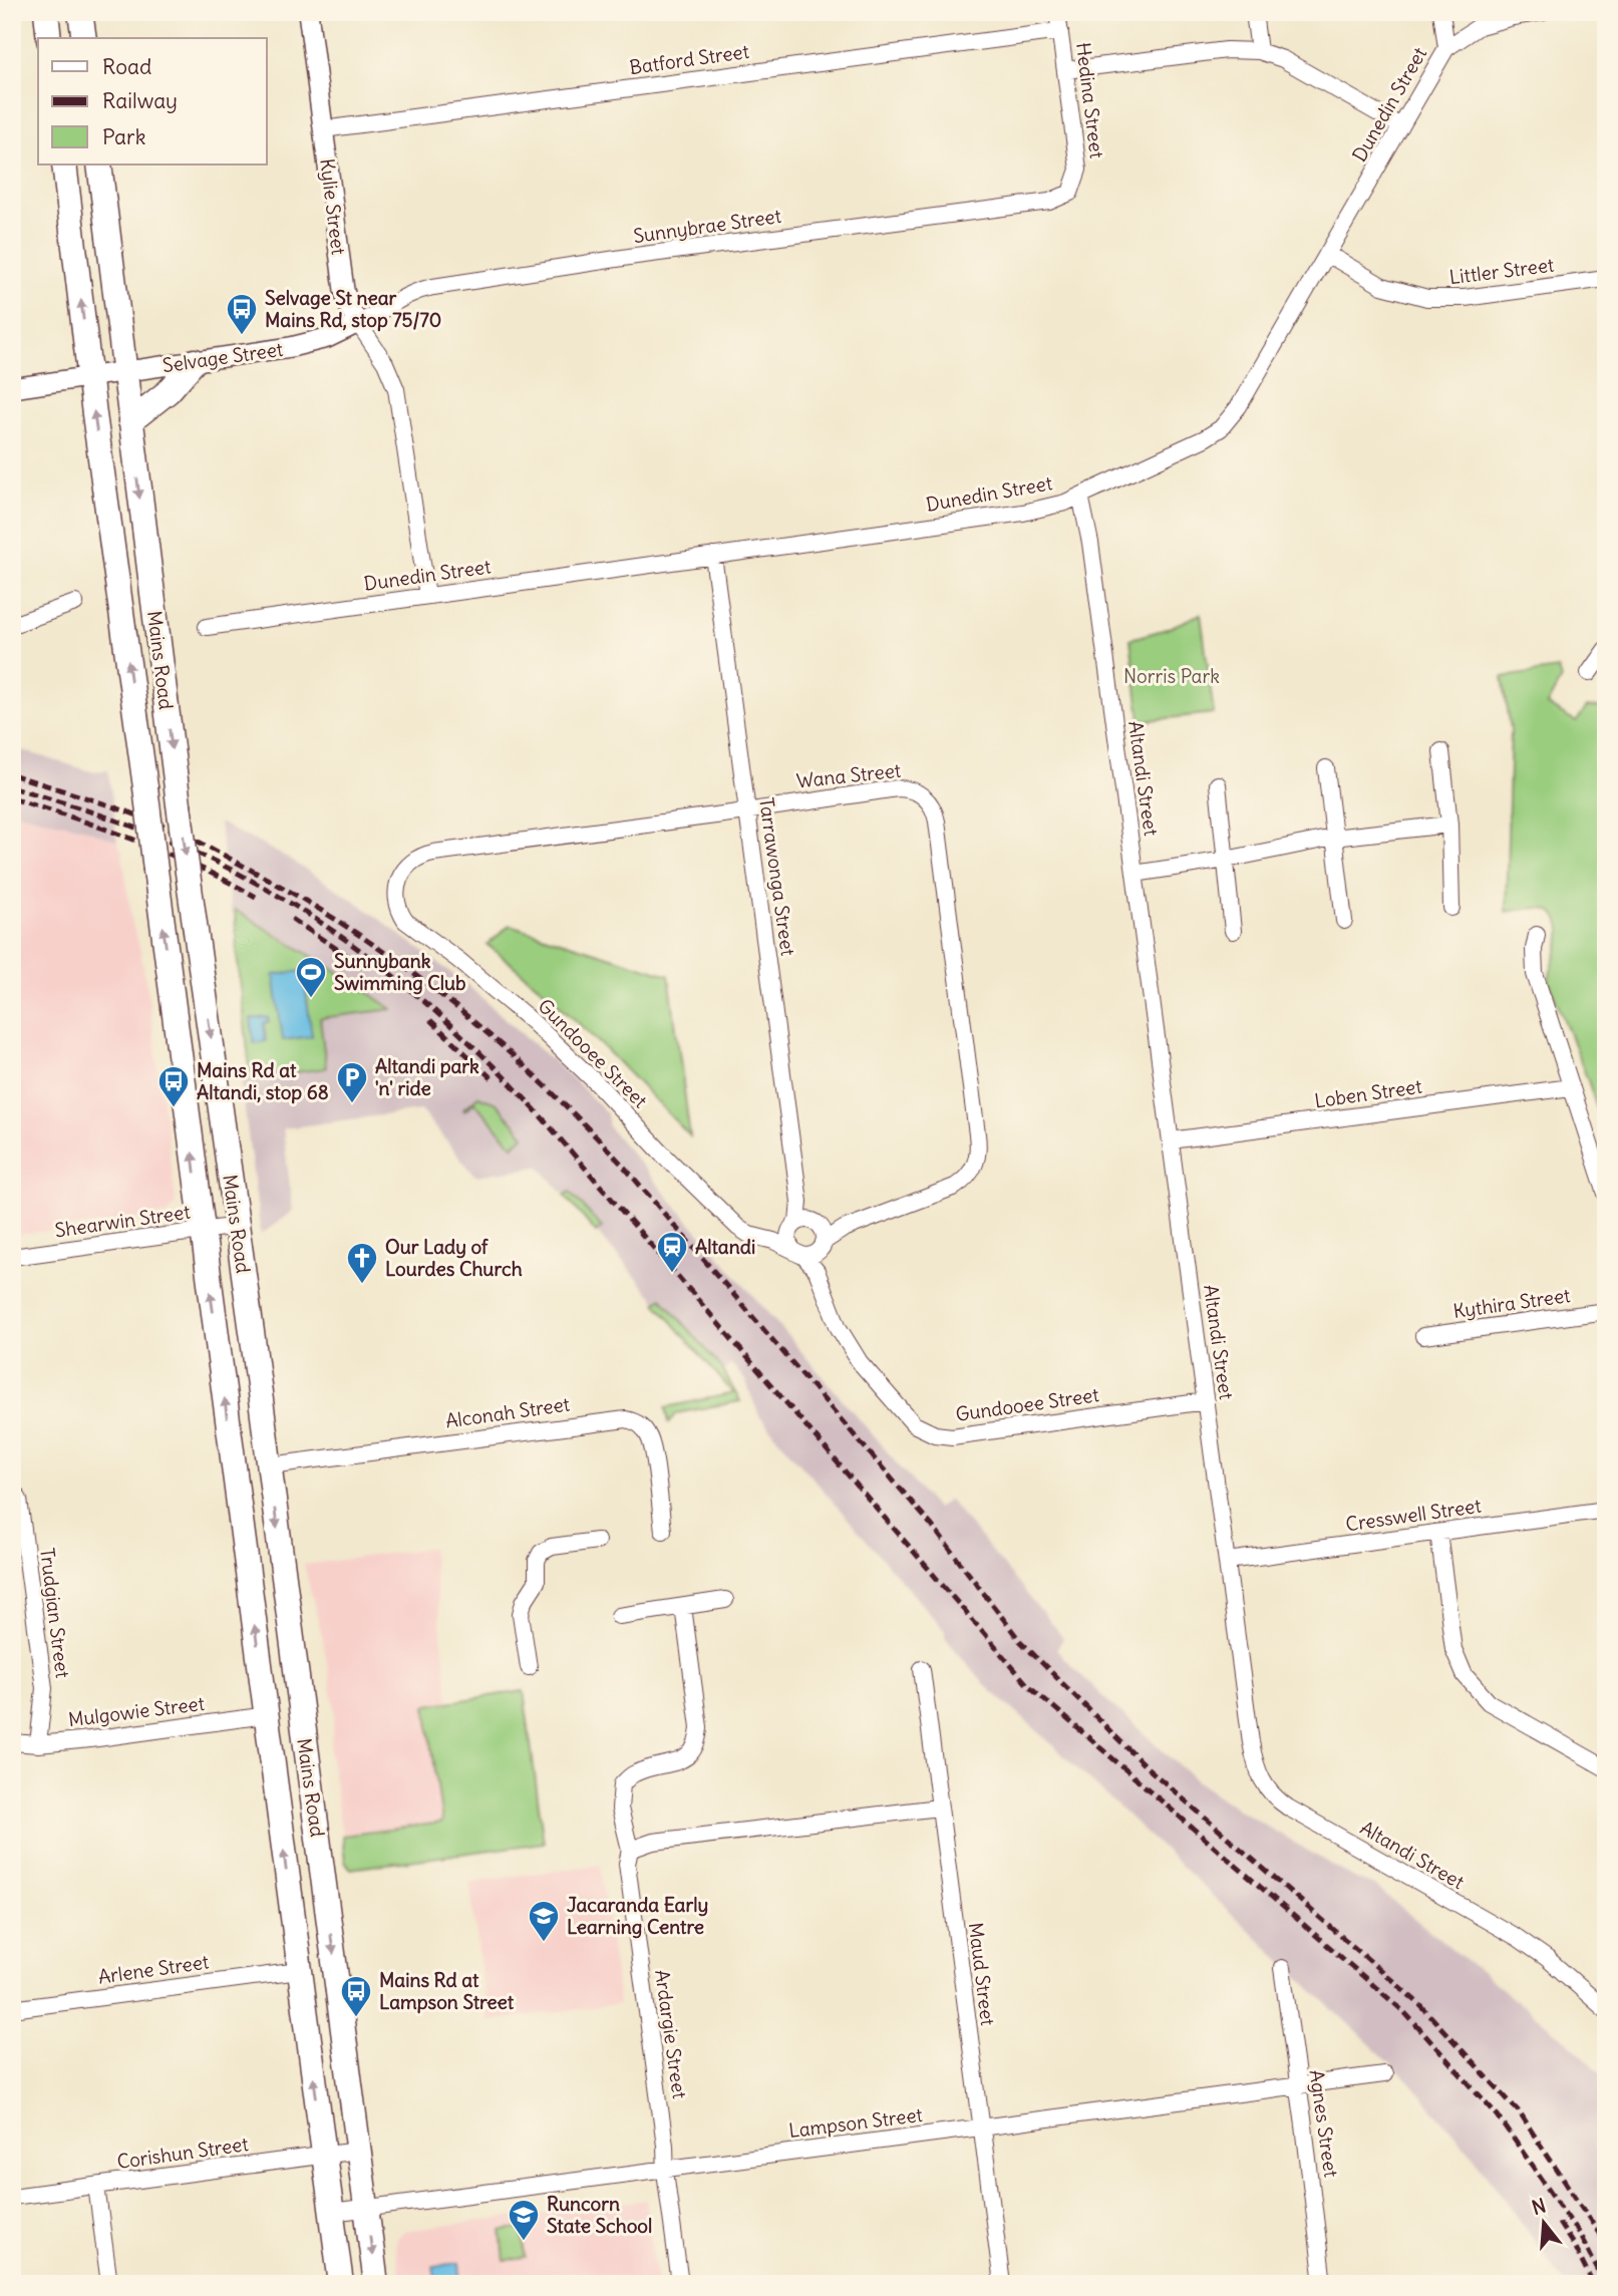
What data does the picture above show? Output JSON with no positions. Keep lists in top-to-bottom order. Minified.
{"streets":{"main road":["Mains Road"],"street":["Batford Street","Hedina Street","Dunedin Street","Kylie Street","Sunnybrae Street","Littler Street","Selvage Street","Wana Street","Altandi Street","Tarrawonga Street","Gundooee Street","Loben Street","Shearwin Street","Kythira Street","Alconah Street","Cresswell Street","Trudgian Street","Mulgowie Street","Arlene Street","Maud Street","Ardargie Street","Lampson Street","Agnes Street","Corishun Street"]},"crossings":[["Batford Street","Hedina Street"],["Batford Street","Kylie Street"],["Hedina Street","Sunnybrae Street"],["Dunedin Street","Kylie Street"],["Dunedin Street","Littler Street"],["Dunedin Street","Altandi Street"],["Dunedin Street","Tarrawonga Street"],["Kylie Street","Sunnybrae Street"],["Kylie Street","Selvage Street"],["Sunnybrae Street","Selvage Street"],["Selvage Street","Mains Road"],["Mains Road","Shearwin Street"],["Mains Road","Alconah Street"],["Mains Road","Mulgowie Street"],["Mains Road","Arlene Street"],["Mains Road","Lampson Street"],["Mains Road","Corishun Street"],["Wana Street","Tarrawonga Street"],["Wana Street","Gundooee Street"],["Altandi Street","Gundooee Street"],["Altandi Street","Loben Street"],["Altandi Street","Cresswell Street"],["Tarrawonga Street","Gundooee Street"],["Trudgian Street","Mulgowie Street"],["Maud Street","Lampson Street"],["Ardargie Street","Lampson Street"],["Lampson Street","Agnes Street"]],"parks":["Norris Park"],"places":{"bus stop":["Selvage St near Mains Rd, stop 75/70","Mains Rd at Altandi, stop 68","Mains Rd at Lampson Street"],"sports":["Sunnybank Swimming Club"],"parking":["Altandi park 'n' ride"],"station":["Altandi"],"church":["Our Lady of Lourdes Church"],"school or university":["Jacaranda Early Learning Centre","Runcorn State School"]},"legend":["Road","Railway","Park"],"north":"top"}
